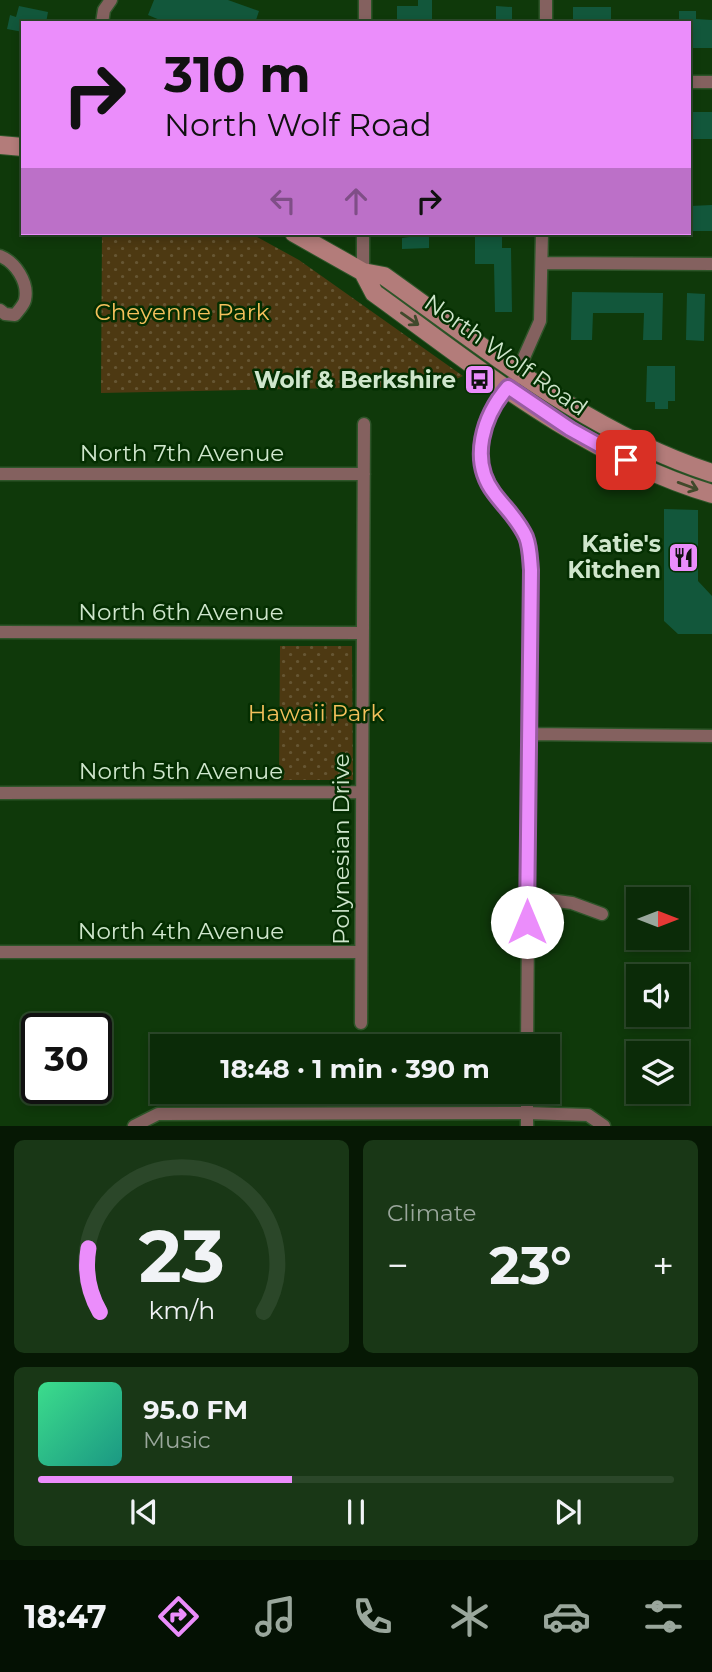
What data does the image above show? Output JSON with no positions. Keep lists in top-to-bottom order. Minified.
{"streets":{"main road":["North Wolf Road"],"street":["North 7th Avenue","North 6th Avenue","North 5th Avenue","Polynesian Drive","North 4th Avenue"]},"crossings":[["North 7th Avenue","Polynesian Drive"],["North 6th Avenue","Polynesian Drive"],["North 5th Avenue","Polynesian Drive"],["Polynesian Drive","North 4th Avenue"]],"parks":["Cheyenne Park","Hawaii Park"],"places":{"bus stop":["Wolf & Berkshire"],"restaurant":["Katie's Kitchen"]},"north":"right","page":{"turn":["310 m","North Wolf Road"],"limit":"30","trip":"18:48 · 1 min · 390 m","tile":"Climate","heat":["−","23°","+"],"song":["95.0 FM","Music"],"tabs":"18:47","gauge":["23","km/h"]}}
